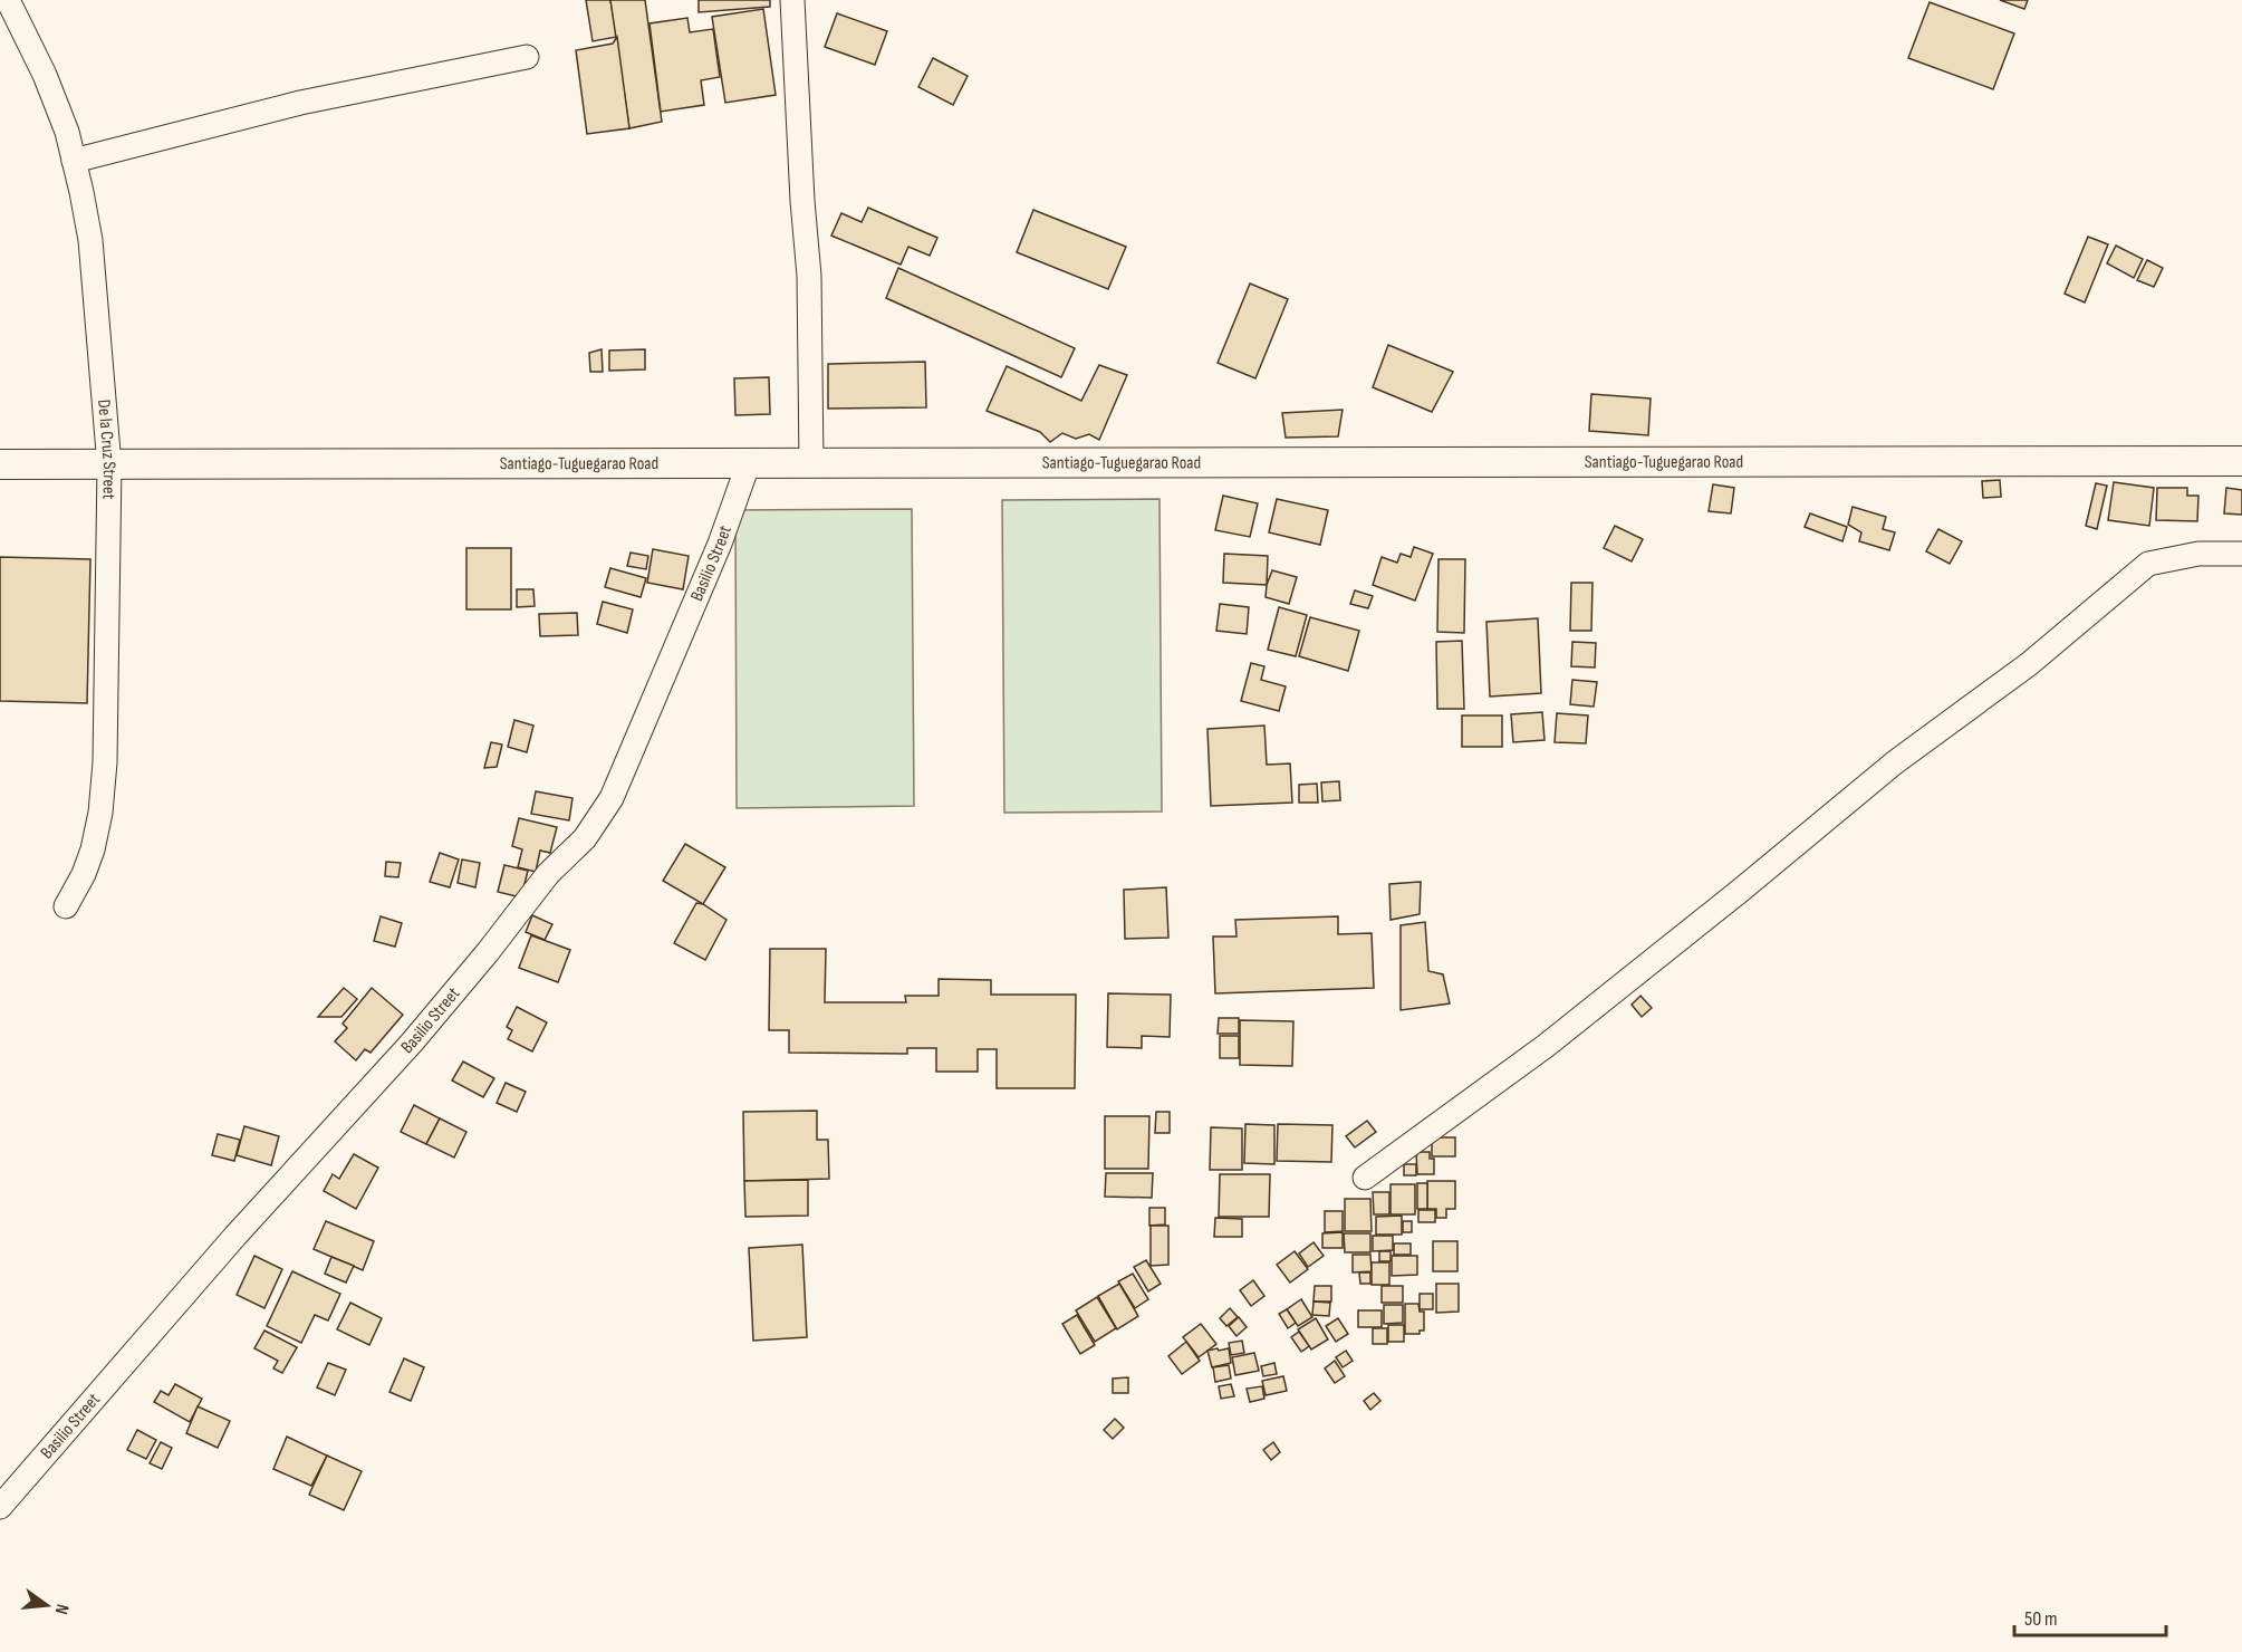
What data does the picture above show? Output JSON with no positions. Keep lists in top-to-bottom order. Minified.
{"streets":{"main road":["Santiago-Tuguegarao Road"],"street":["De la Cruz Street","Basilio Street"]},"crossings":[["De la Cruz Street","Santiago-Tuguegarao Road"],["Santiago-Tuguegarao Road","Basilio Street"]],"scale_bar":"50 m","north":"right"}
